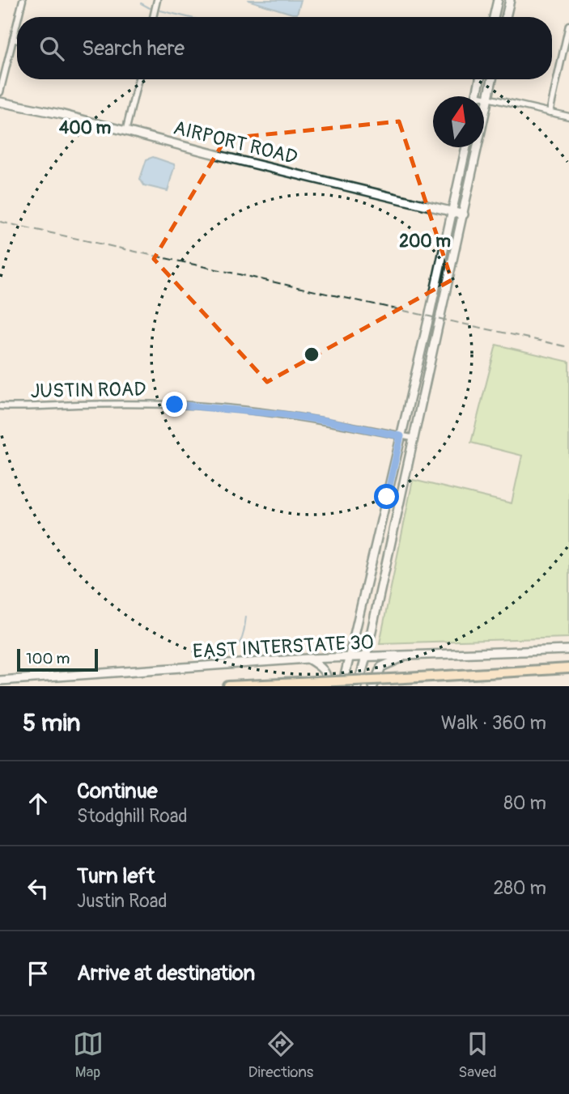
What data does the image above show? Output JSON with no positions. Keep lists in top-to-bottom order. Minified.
{"streets":{"main road":["AIRPORT ROAD","EAST INTERSTATE 30"],"street":["JUSTIN ROAD"]},"scale_bar":"100 m","north":"top","page":{"search":"Search here","scale":"100 m","heading":["5 min","Walk · 360 m"],"list":[["Continue","Stodghill Road","80 m"],["Turn left","Justin Road","280 m"],"Arrive at destination"],"nav":["Map","Directions","Saved"]},"rings":["400 m","200 m"]}
